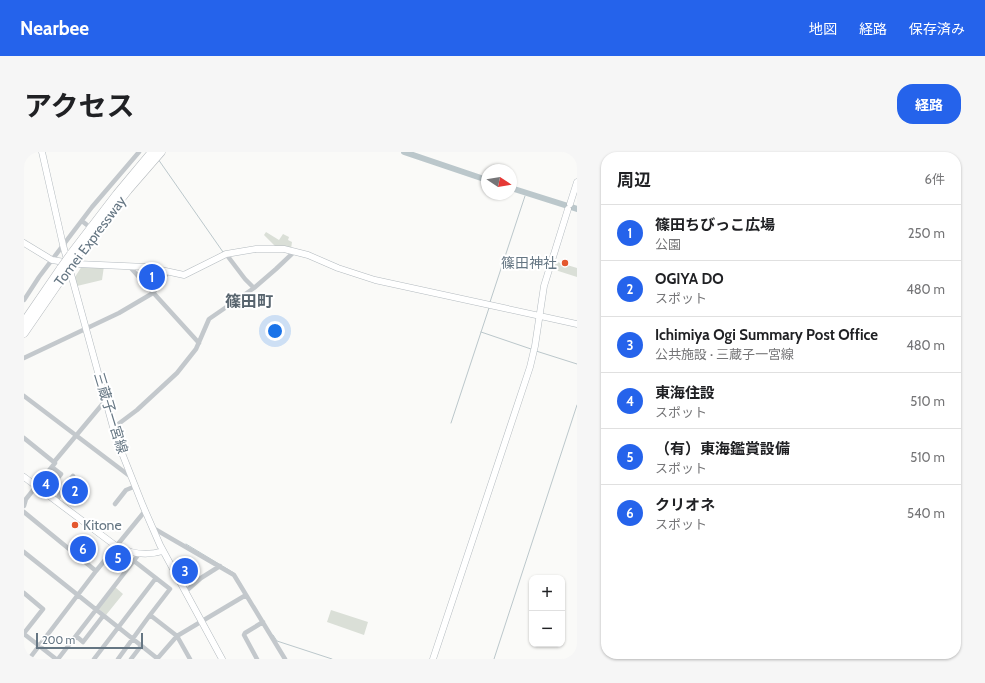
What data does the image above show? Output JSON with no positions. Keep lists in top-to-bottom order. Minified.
{"streets":{"highway":["Tomei Expressway"],"street":["三蔵子一宮線"]},"crossings":[["Tomei Expressway","三蔵子一宮線"]],"districts":["篠田町"],"places":["篠田神社","Kitone"],"scale_bar":"200 m","north":"right","page":{"header":"Nearbee","nav":["地図","経路","保存済み"],"title":"アクセス","buttons":"経路","heading":["周辺","6件"],"list":[{"mark":"1","name":"篠田ちびっこ広場","note":"公園","value":"250 m"},{"mark":"2","name":"OGIYA DO","note":"スポット","value":"480 m"},{"mark":"3","name":"Ichimiya Ogi Summary Post Office","note":"公共施設 · 三蔵子一宮線","value":"480 m"},{"mark":"4","name":"東海住設","note":"スポット","value":"510 m"},{"mark":"5","name":"（有）東海鑑賞設備","note":"スポット","value":"510 m"},{"mark":"6","name":"クリオネ","note":"スポット","value":"540 m"}],"pins":["1","4","2","6","5","3"],"map_buttons":["+","−"],"scale":"200 m"}}
